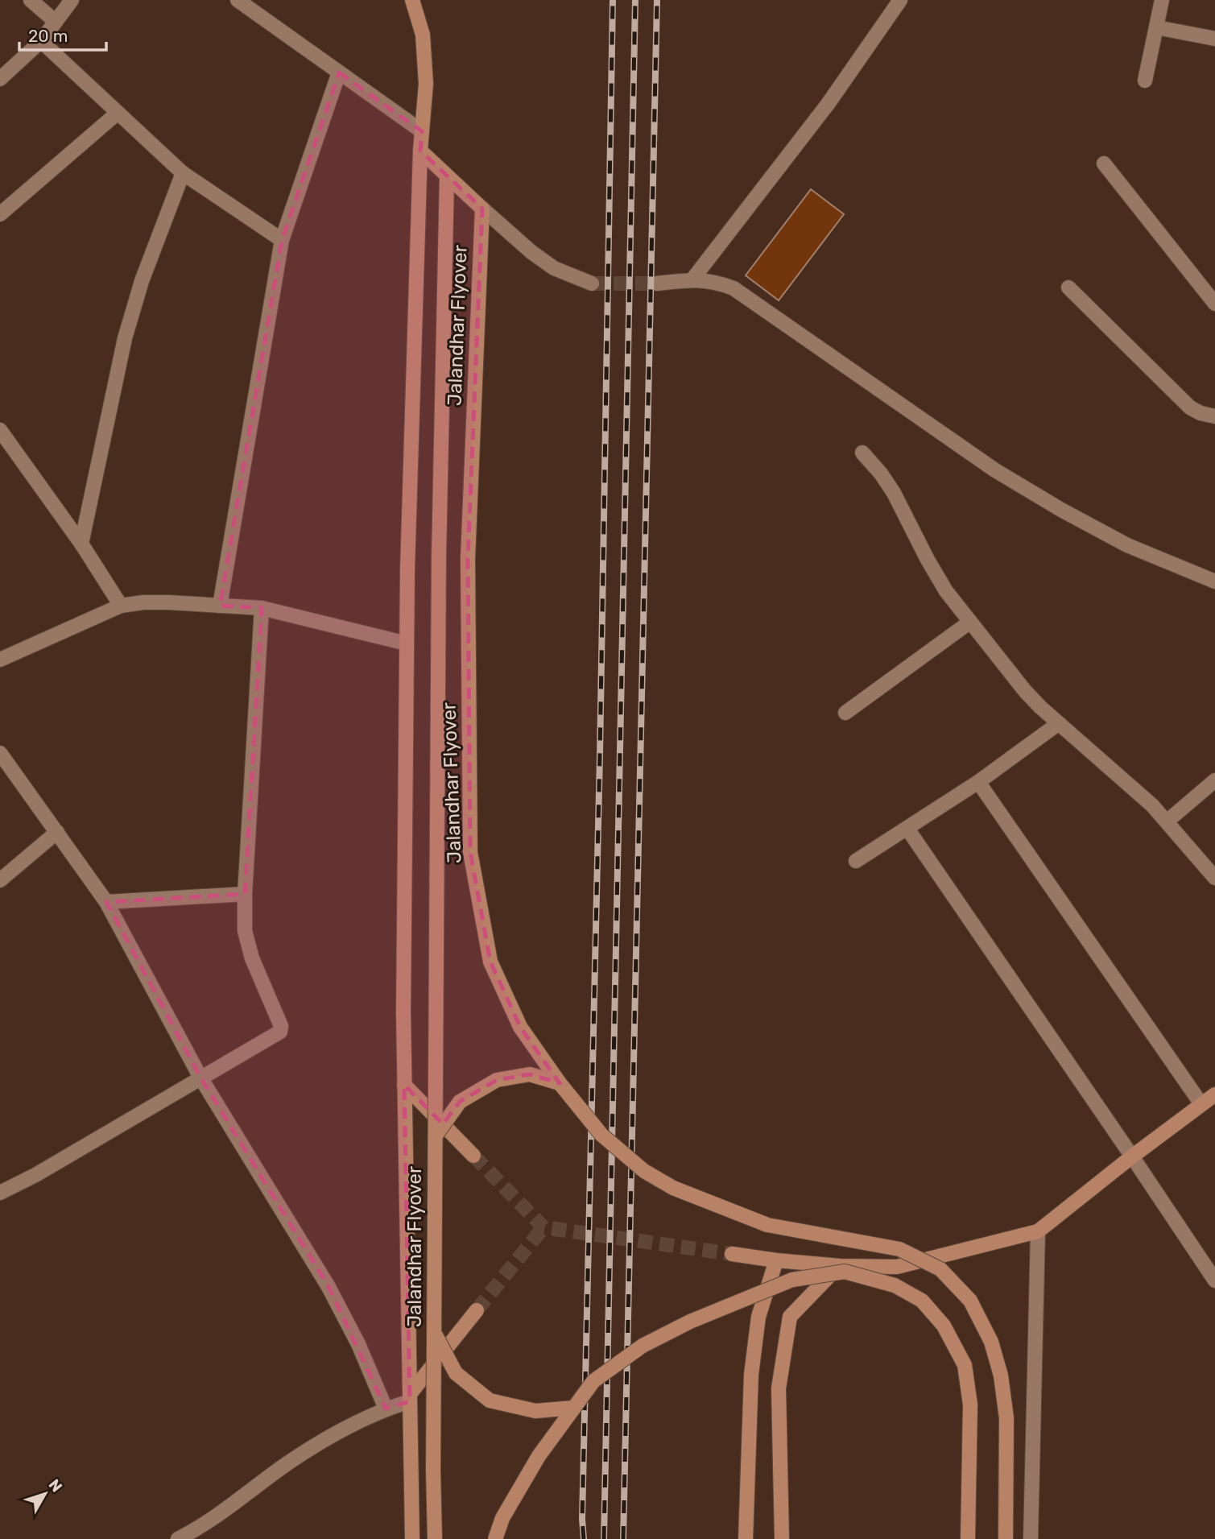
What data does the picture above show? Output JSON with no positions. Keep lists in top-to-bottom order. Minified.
{"streets":{"main road":["Jalandhar Flyover"]},"scale_bar":"20 m","north":"top right"}
